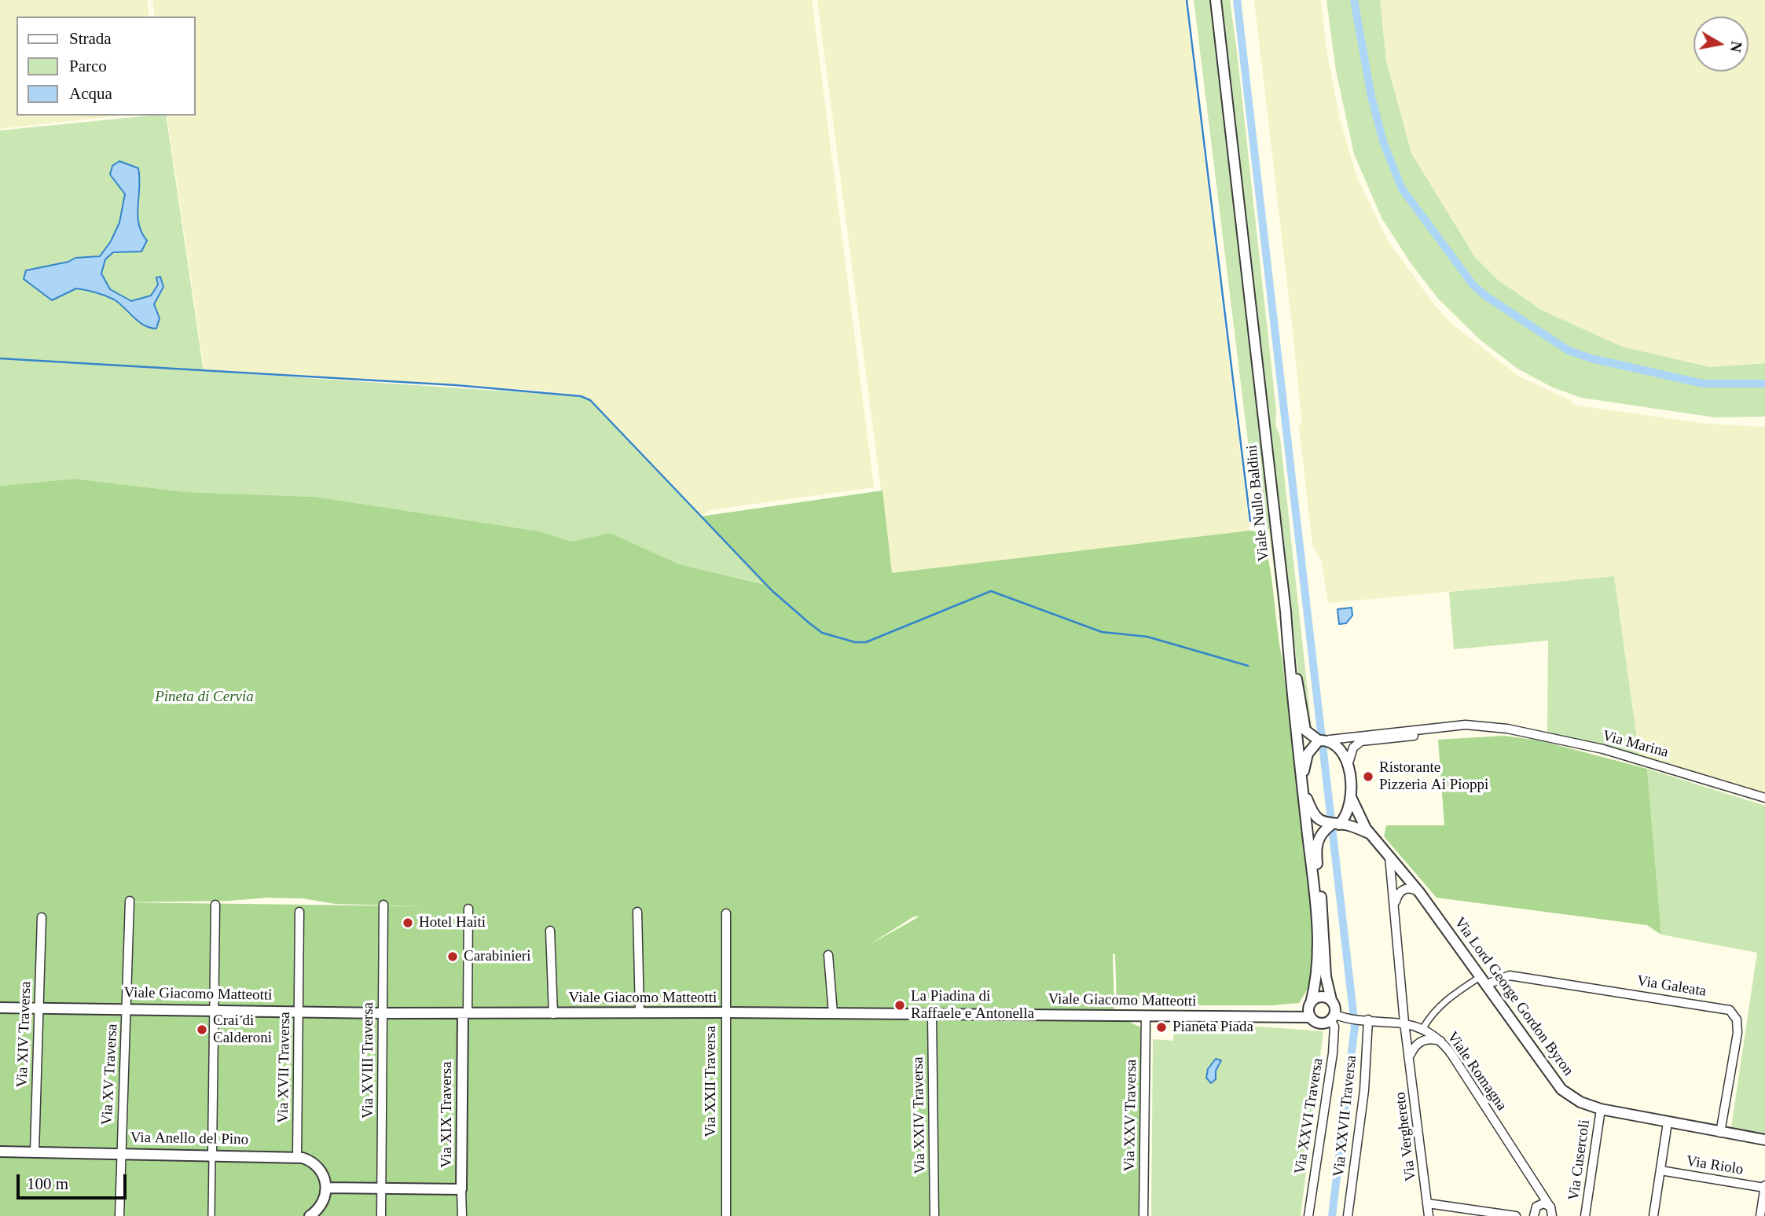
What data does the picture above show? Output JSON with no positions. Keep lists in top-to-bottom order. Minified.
{"streets":{"street":["Viale Nullo Baldini","Via Marina","Via Galeata","Viale Giacomo Matteotti","Via Lord George Gordon Byron","Via XIV Traversa","Via XVIII Traversa","Via XVII Traversa","Viale Romagna","Via XV Traversa","Via XXII Traversa","Via XIX Traversa","Via XXIV Traversa","Via XXV Traversa","Via XXVI Traversa","Via XXVII Traversa","Via Verghereto","Via Anello del Pino","Via Cusercoli","Via Riolo"]},"crossings":[["Viale Nullo Baldini","Viale Giacomo Matteotti"],["Viale Nullo Baldini","Viale Romagna"],["Viale Nullo Baldini","Via XXVI Traversa"],["Via Galeata","Via Lord George Gordon Byron"],["Viale Giacomo Matteotti","Via XIV Traversa"],["Viale Giacomo Matteotti","Via XVIII Traversa"],["Viale Giacomo Matteotti","Via XVII Traversa"],["Viale Giacomo Matteotti","Viale Romagna"],["Viale Giacomo Matteotti","Via XV Traversa"],["Viale Giacomo Matteotti","Via XXII Traversa"],["Viale Giacomo Matteotti","Via XIX Traversa"],["Viale Giacomo Matteotti","Via XXIV Traversa"],["Viale Giacomo Matteotti","Via XXV Traversa"],["Viale Giacomo Matteotti","Via XXVI Traversa"],["Via Lord George Gordon Byron","Via Verghereto"],["Via Lord George Gordon Byron","Via Cusercoli"],["Via XIV Traversa","Via Anello del Pino"],["Via XVII Traversa","Via Anello del Pino"],["Viale Romagna","Via XXVI Traversa"],["Viale Romagna","Via XXVII Traversa"],["Viale Romagna","Via Verghereto"],["Via XV Traversa","Via Anello del Pino"]],"parks":["Pineta di Cervia"],"places":["Ristorante Pizzeria Ai Pioppi","Hotel Haiti","Carabinieri","La Piadina di Raffaele e Antonella","Pianeta Piada","Crai di Calderoni"],"legend":["Strada","Parco","Acqua"],"scale_bar":"100 m","north":"right"}
